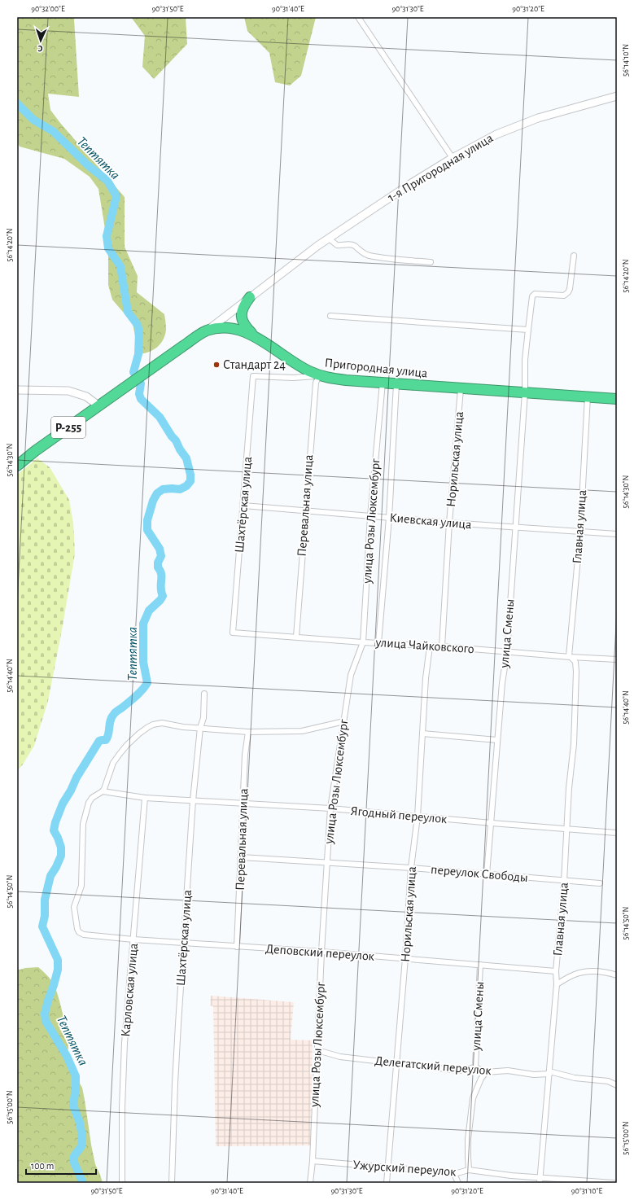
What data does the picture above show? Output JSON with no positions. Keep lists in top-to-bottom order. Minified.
{"streets":{"highway":["Пригородная улица","Р-255"],"street":["1-я Пригородная улица","Норильская улица","Шахтёрская улица","Перевальная улица","улица Розы Люксембург","Киевская улица","Главная улица","улица Смены","улица Чайковского","Ягодный переулок","переулок Свободы","Деповский переулок","Карловская улица","Делегатский переулок","Ужурский переулок"]},"crossings":[["1-я Пригородная улица","Пригородная улица"],["Пригородная улица","Р-255"],["Пригородная улица","Норильская улица"],["Пригородная улица","Шахтёрская улица"],["Пригородная улица","Перевальная улица"],["Пригородная улица","улица Розы Люксембург"],["Пригородная улица","Главная улица"],["Пригородная улица","улица Смены"],["Норильская улица","Киевская улица"],["Норильская улица","улица Чайковского"],["Норильская улица","Ягодный переулок"],["Норильская улица","переулок Свободы"],["Норильская улица","Деповский переулок"],["Норильская улица","Делегатский переулок"],["Норильская улица","Ужурский переулок"],["Шахтёрская улица","Перевальная улица"],["Шахтёрская улица","Киевская улица"],["Шахтёрская улица","улица Чайковского"],["Шахтёрская улица","Ягодный переулок"],["Шахтёрская улица","Деповский переулок"],["Перевальная улица","Киевская улица"],["Перевальная улица","улица Чайковского"],["Перевальная улица","Ягодный переулок"],["Перевальная улица","переулок Свободы"],["Перевальная улица","Деповский переулок"],["улица Розы Люксембург","Киевская улица"],["улица Розы Люксембург","улица Чайковского"],["улица Розы Люксембург","Ягодный переулок"],["улица Розы Люксембург","переулок Свободы"],["улица Розы Люксембург","Деповский переулок"],["улица Розы Люксембург","Делегатский переулок"],["улица Розы Люксембург","Ужурский переулок"],["Киевская улица","Главная улица"],["Киевская улица","улица Смены"],["Главная улица","улица Чайковского"],["Главная улица","Ягодный переулок"],["Главная улица","переулок Свободы"],["Главная улица","Деповский переулок"],["Главная улица","Делегатский переулок"],["Главная улица","Ужурский переулок"],["улица Смены","улица Чайковского"],["улица Смены","Ягодный переулок"],["улица Смены","переулок Свободы"],["улица Смены","Деповский переулок"],["улица Смены","Делегатский переулок"],["Ягодный переулок","Деповский переулок"],["Ягодный переулок","Карловская улица"],["Деповский переулок","Карловская улица"]],"water":["Тептятка"],"places":["Стандарт 24"],"scale_bar":"100 m","north":"bottom","coordinates":["90°32'00\"E","90°31'50\"E","90°31'40\"E","90°31'30\"E","90°31'20\"E","56°14'10\"N","56°14'20\"N","56°14'30\"N","56°14'40\"N","56°14'50\"N","56°15'00\"N","90°31'10\"E"]}
